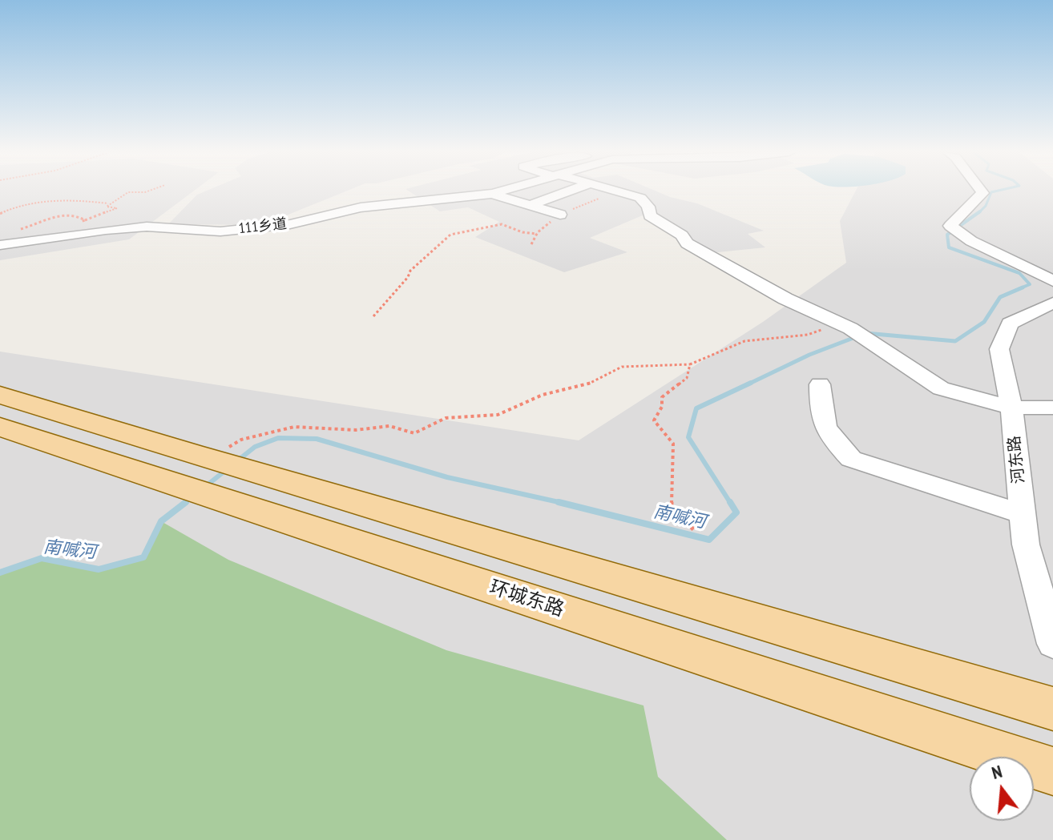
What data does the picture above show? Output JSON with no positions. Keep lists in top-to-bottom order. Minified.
{"streets":{"main road":["环城东路"],"street":["111乡道","河东路"]},"water":["南喊河"],"north":"top"}
